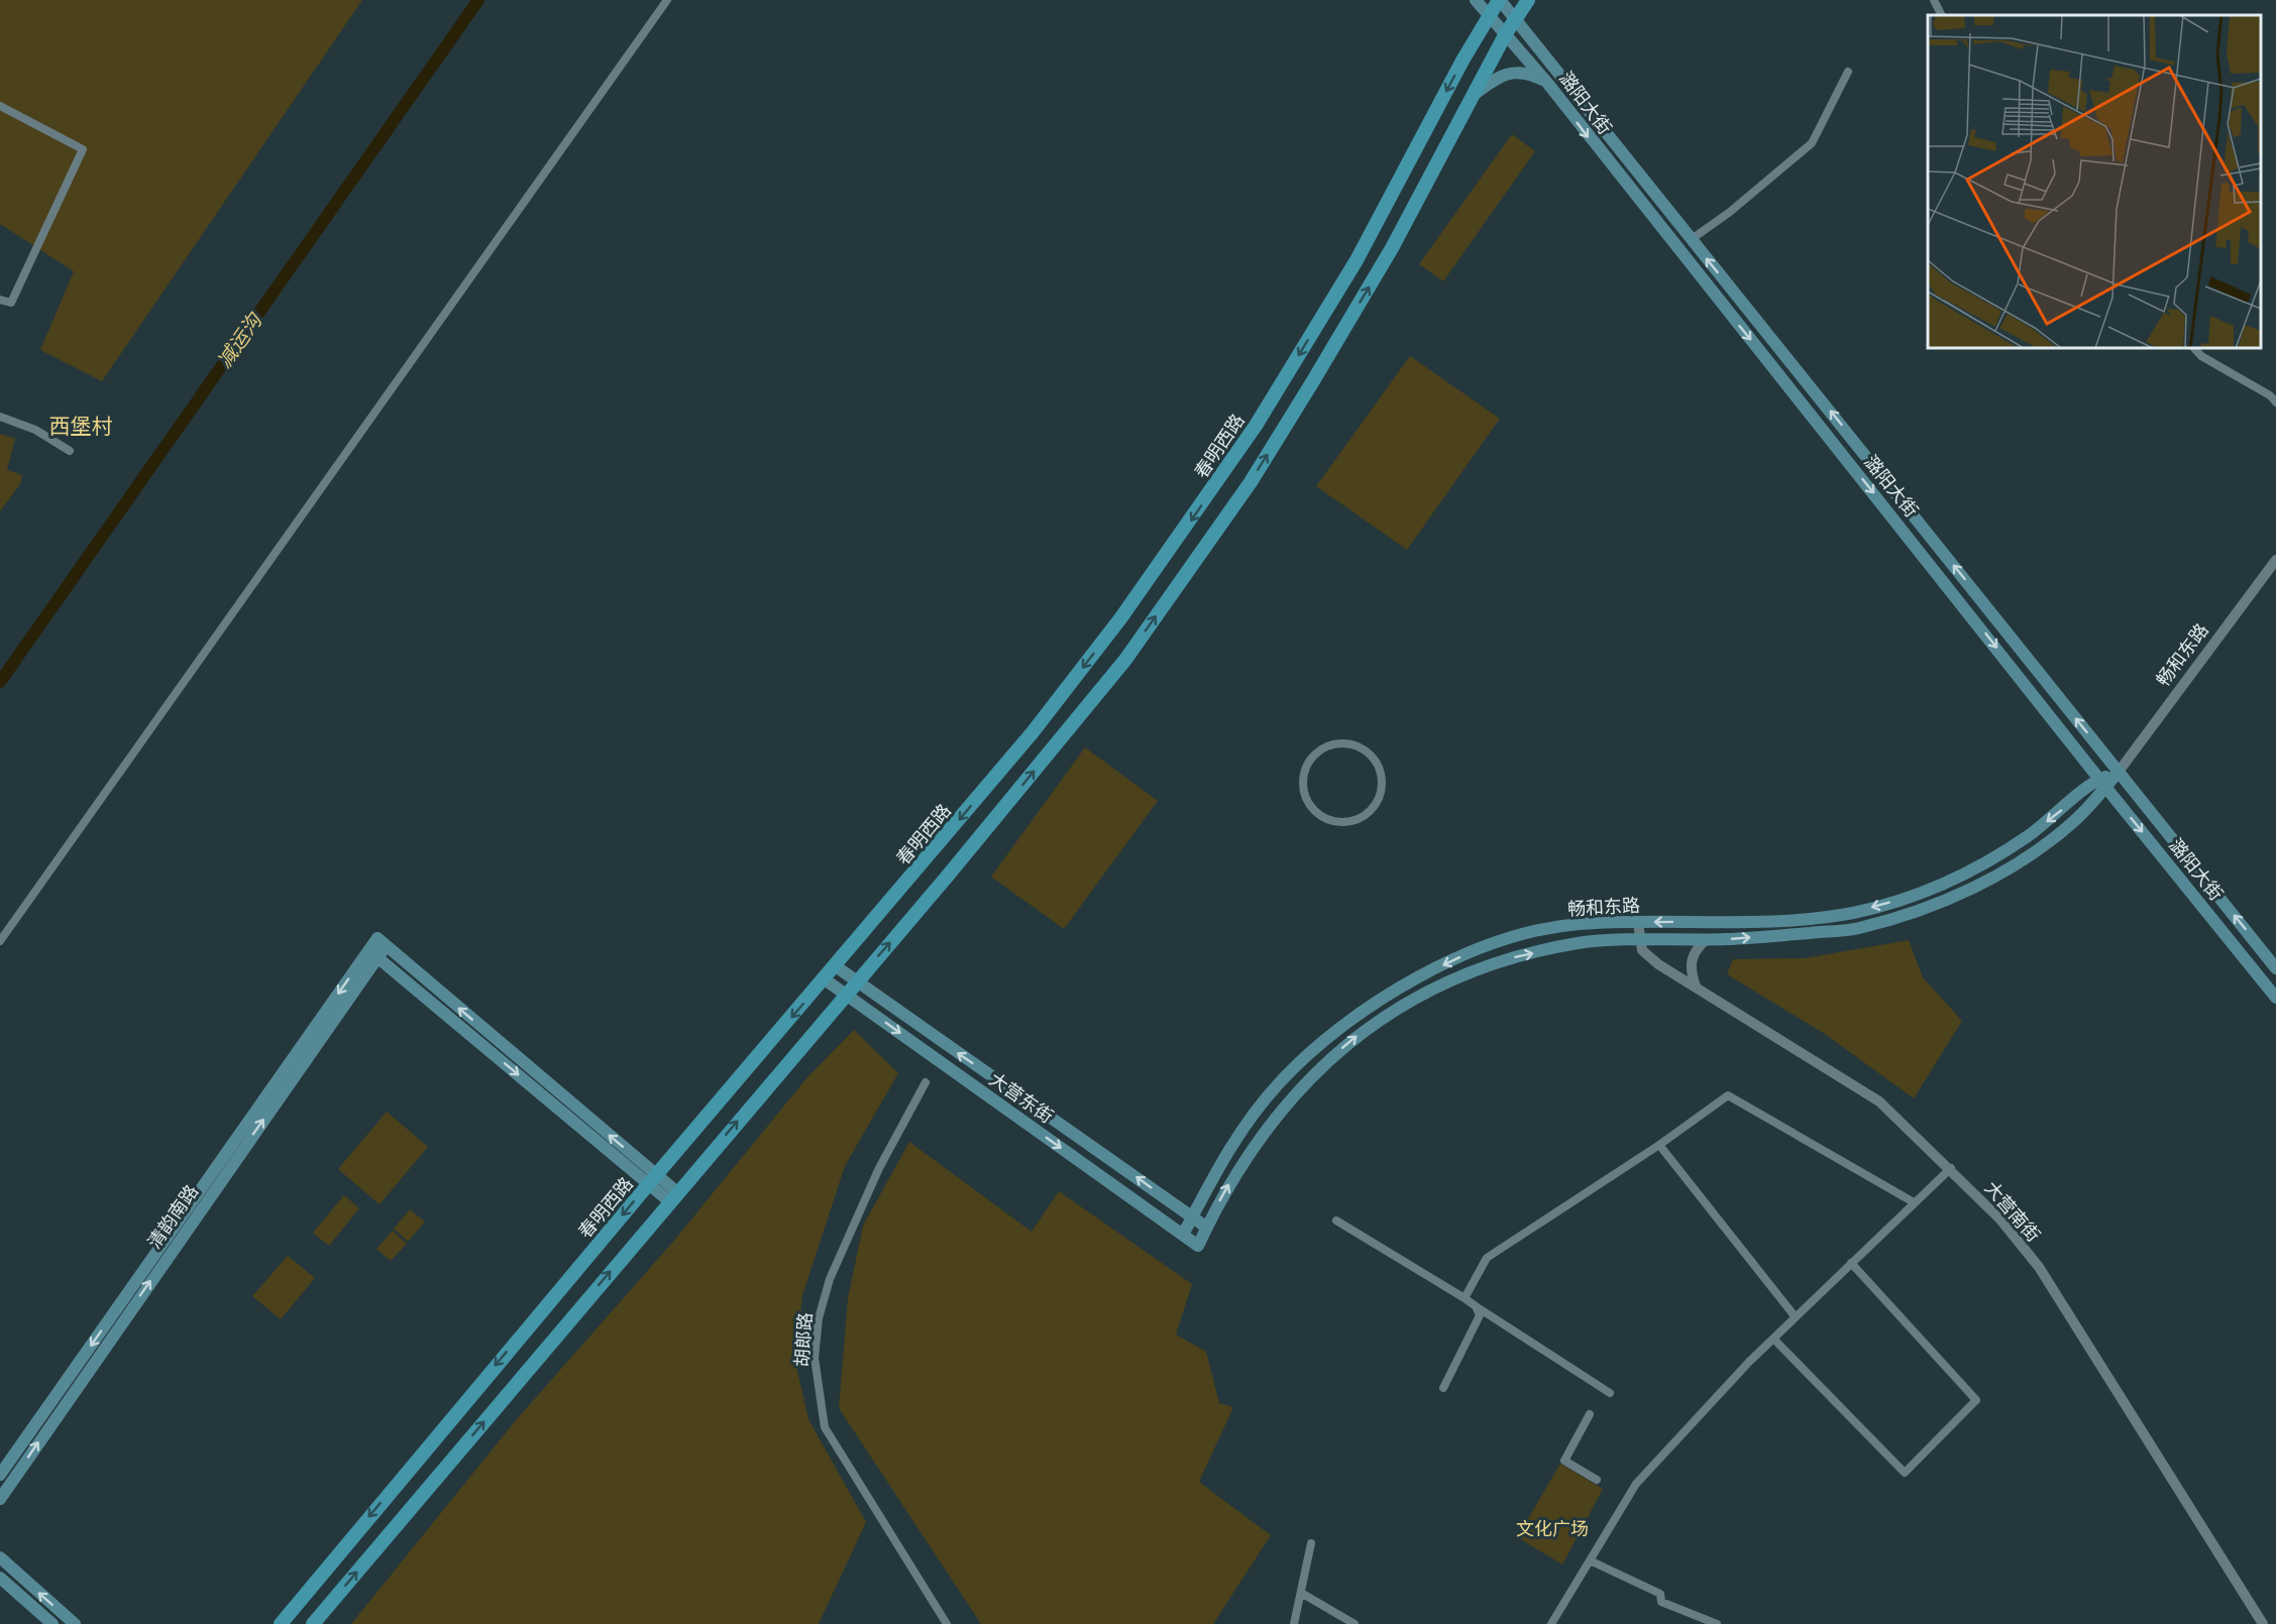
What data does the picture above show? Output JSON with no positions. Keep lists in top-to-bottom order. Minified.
{"streets":{"main road":["潞阳大街","春明西路","畅和东路","大营东街","清韵南路"],"street":["大营南街","胡郎路"]},"crossings":[["潞阳大街","春明西路"],["潞阳大街","畅和东路"],["春明西路","大营东街"],["畅和东路","大营东街"],["畅和东路","大营南街"]],"districts":["西堡村"],"water":["减运沟"],"parks":["文化广场"]}
